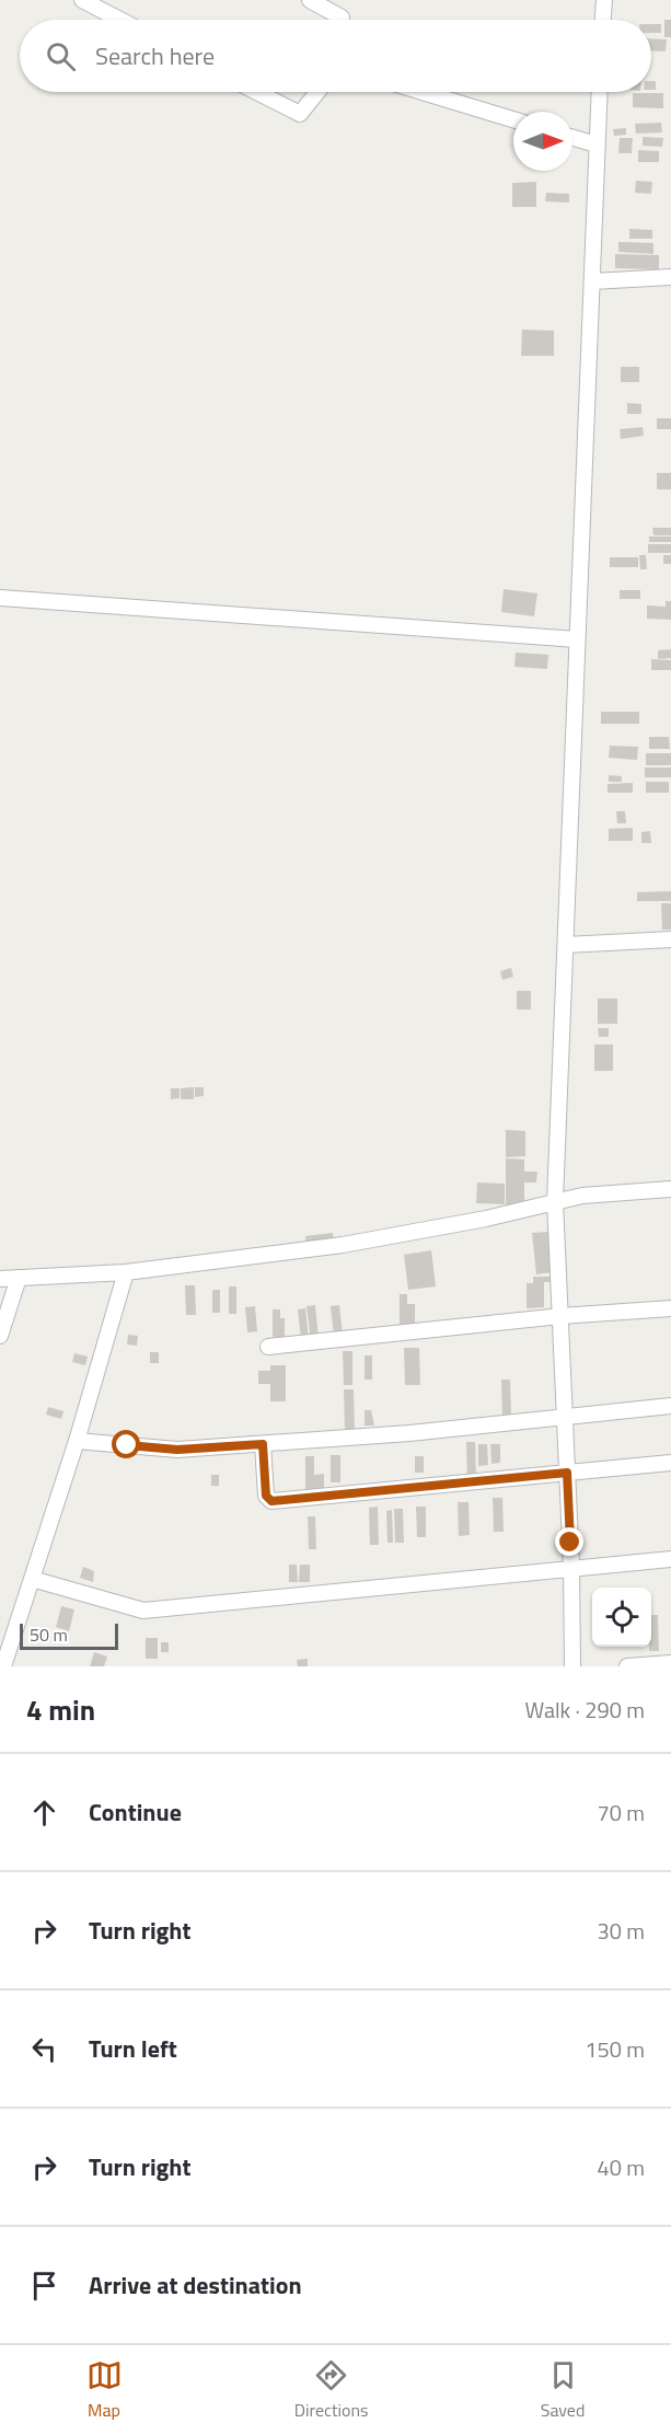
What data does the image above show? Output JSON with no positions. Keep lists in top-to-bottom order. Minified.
{"scale_bar":"50 m","north":"right","page":{"search":"Search here","scale":"50 m","heading":["4 min","Walk · 290 m"],"list":[["Continue","70 m"],["Turn right","30 m"],["Turn left","150 m"],["Turn right","40 m"],"Arrive at destination"],"nav":["Map","Directions","Saved"]}}
